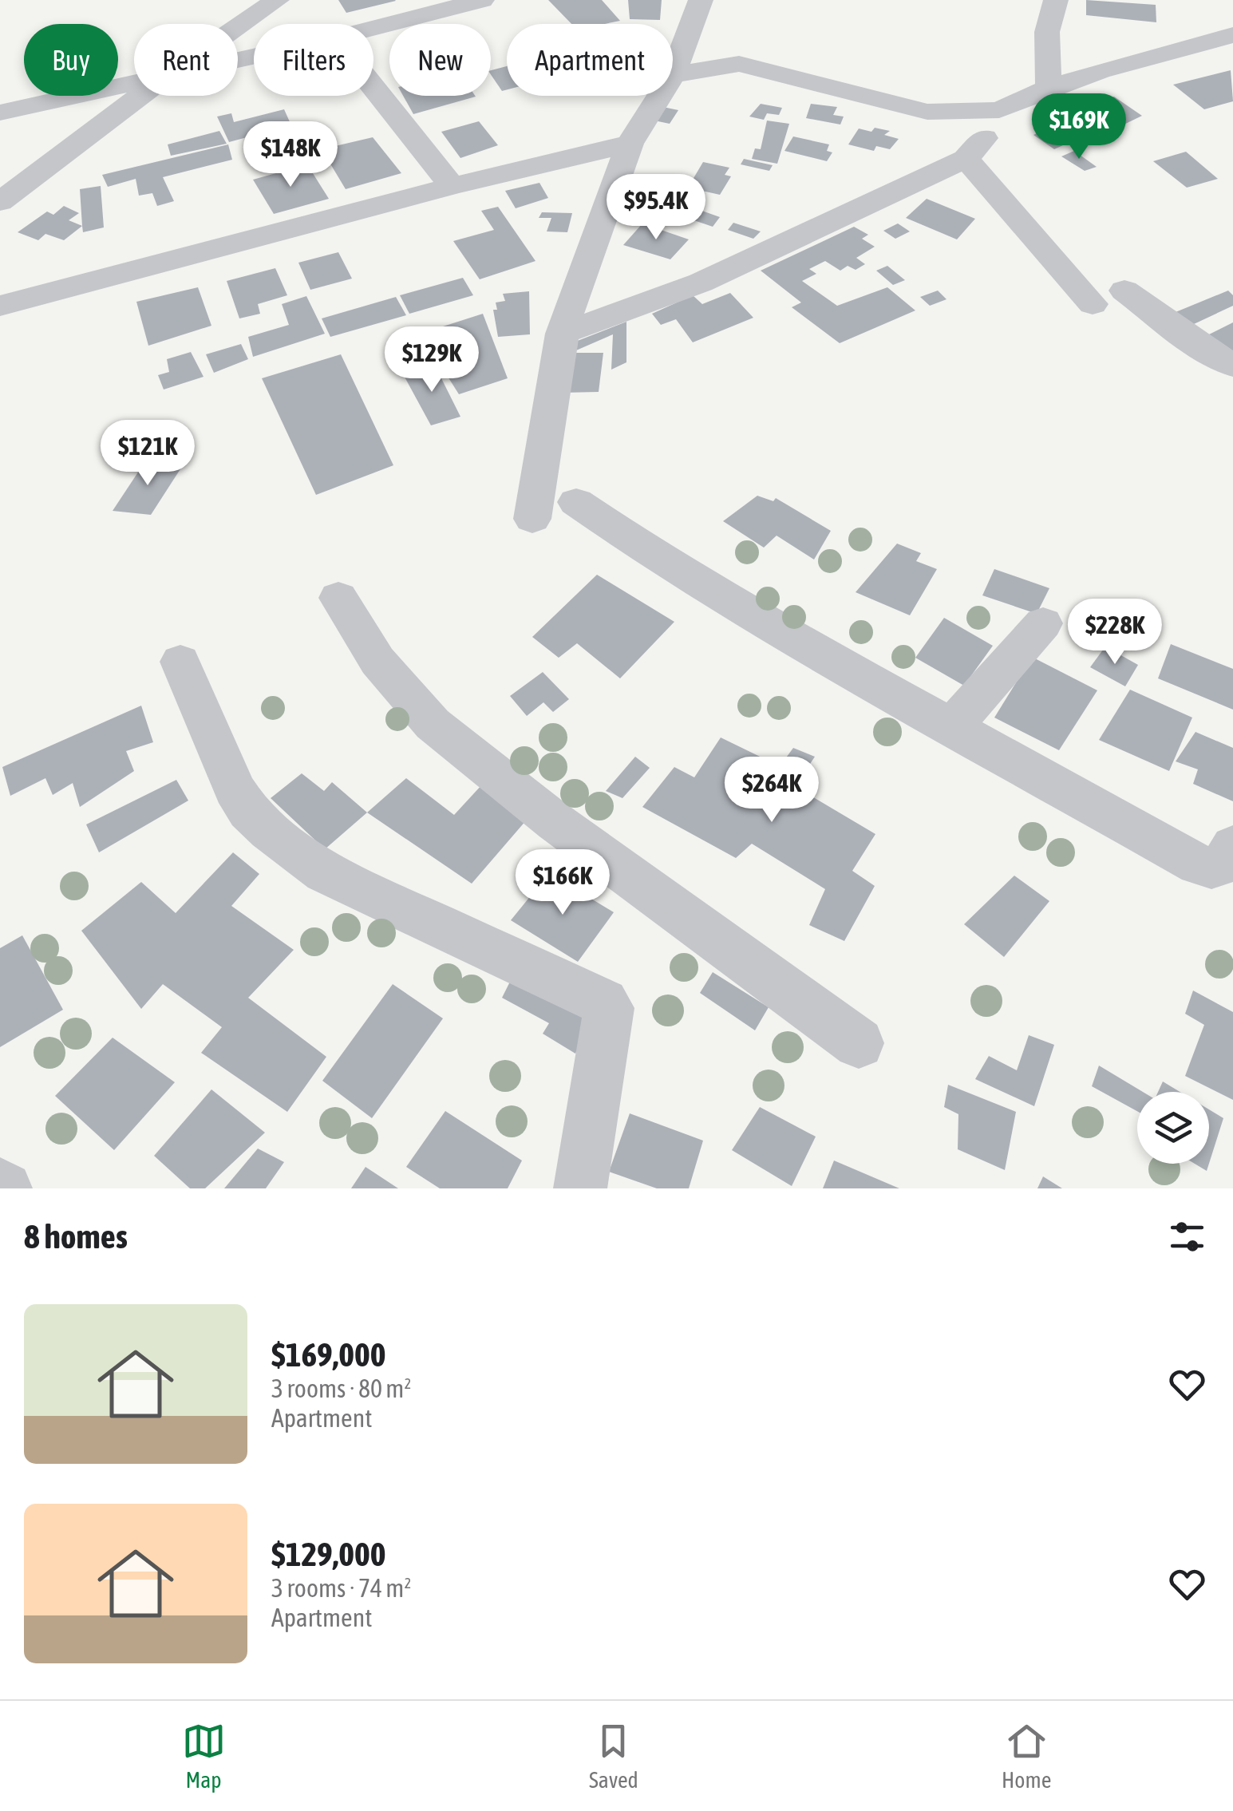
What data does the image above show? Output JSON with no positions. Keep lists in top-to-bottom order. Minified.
{"page":{"chip":["Buy","Rent","Filters","New","Apartment"],"price":["$169K","$148K","$95.4K","$129K","$121K","$228K","$264K","$166K"],"heading":"8 homes","list":[{"name":"$169,000","note":"3 rooms · 80 m² · Apartment"},{"name":"$129,000","note":"3 rooms · 74 m² · Apartment"}],"tabs":["Map","Saved","Home"]}}
